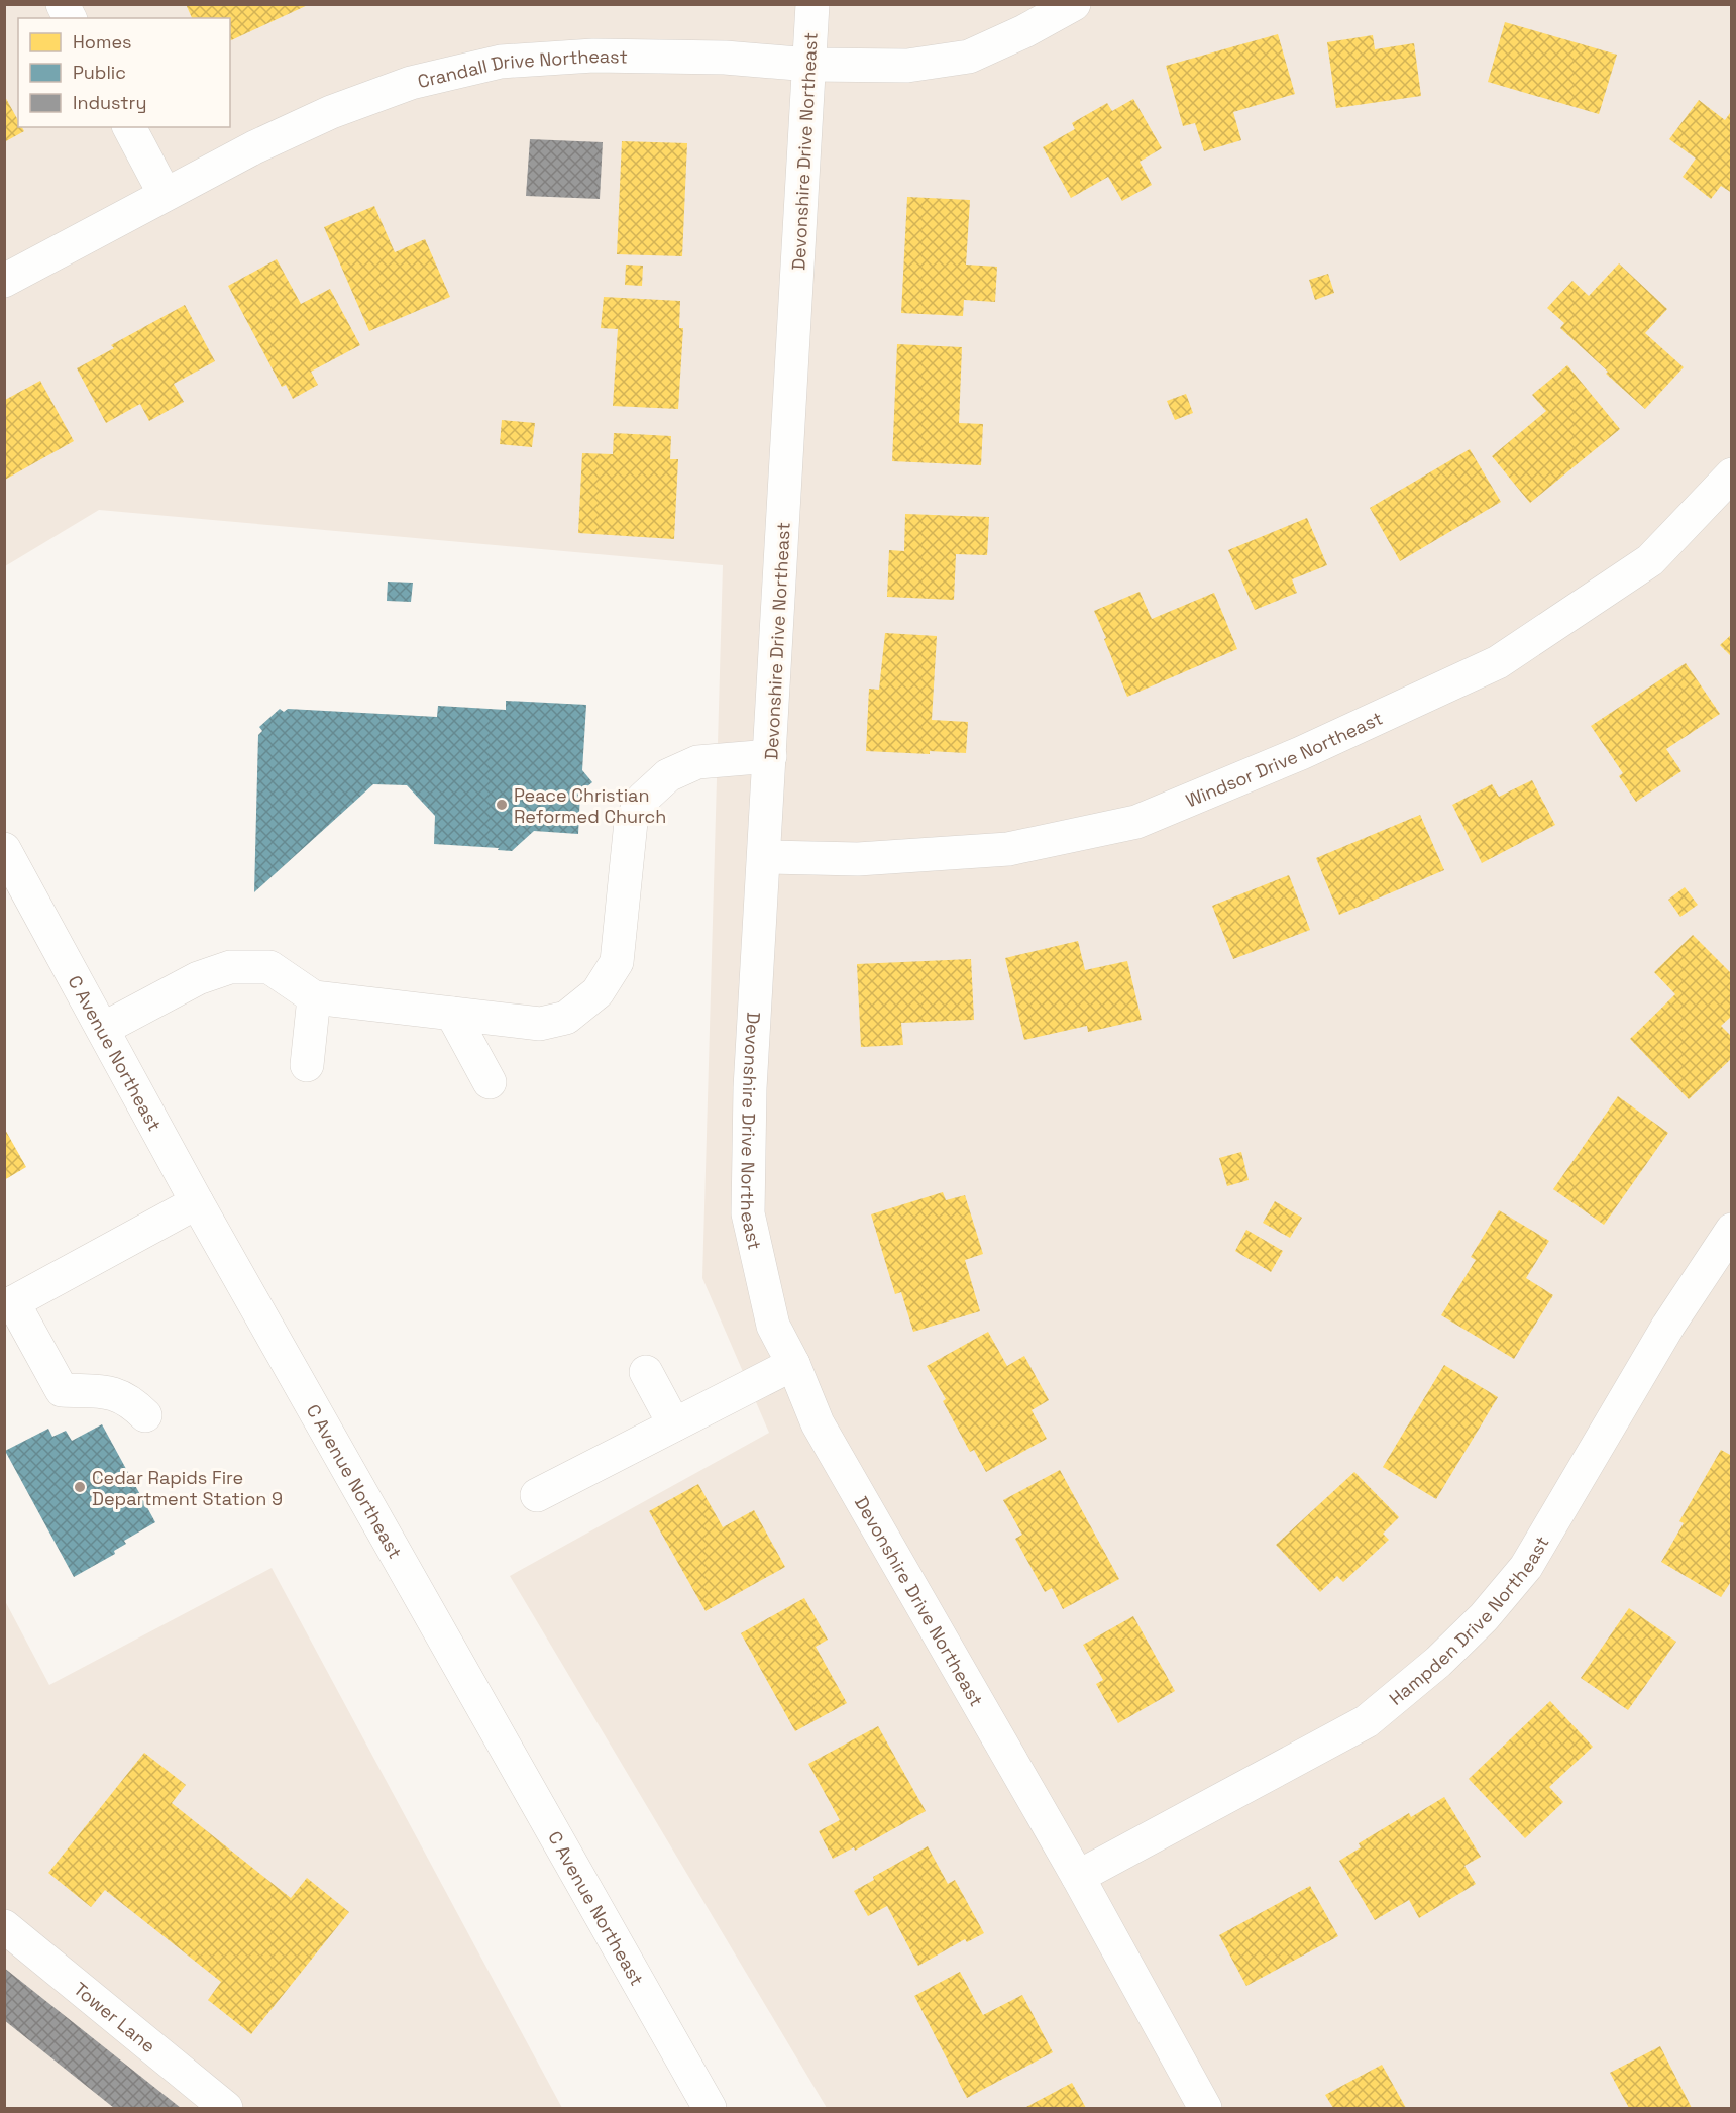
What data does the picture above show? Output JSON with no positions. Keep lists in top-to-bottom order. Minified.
{"streets":{"street":["Crandall Drive Northeast","Devonshire Drive Northeast","Windsor Drive Northeast","C Avenue Northeast","Hampden Drive Northeast","Tower Lane"]},"crossings":[["Crandall Drive Northeast","Devonshire Drive Northeast"],["Devonshire Drive Northeast","Windsor Drive Northeast"],["Devonshire Drive Northeast","Hampden Drive Northeast"]],"places":["Peace Christian Reformed Church","Cedar Rapids Fire Department Station 9"],"legend":["Homes","Public","Industry"]}
